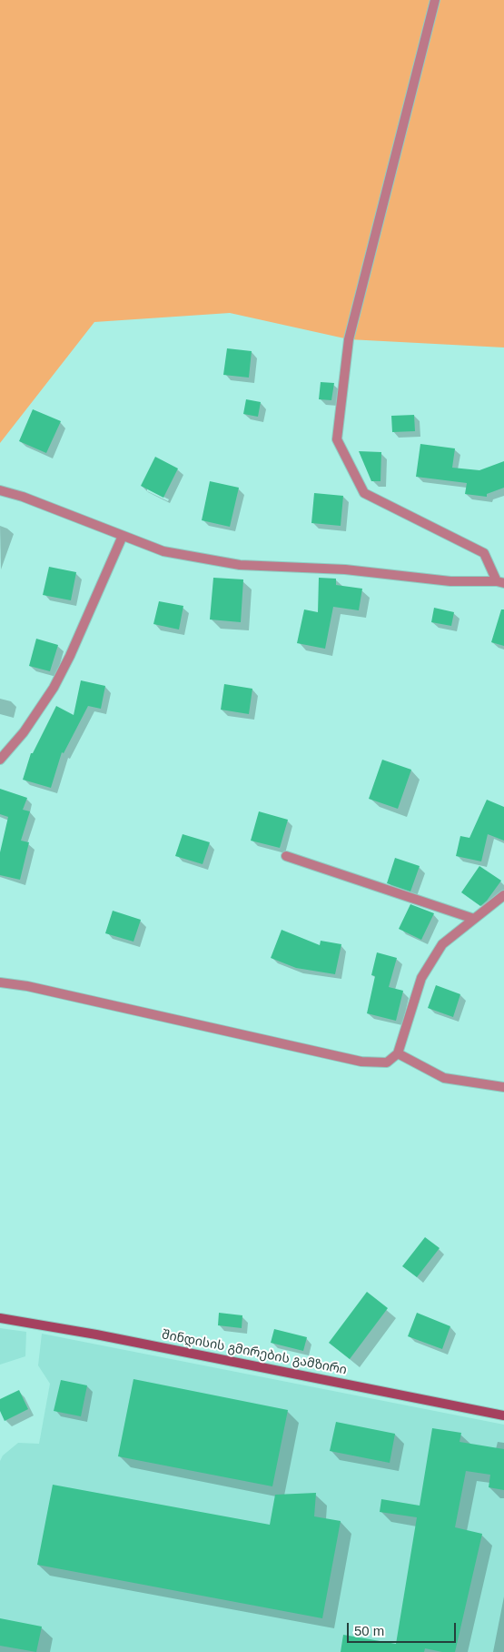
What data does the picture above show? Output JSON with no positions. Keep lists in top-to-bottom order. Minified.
{"streets":{"main road":["შინდისის გმირების გამზირი"]},"scale_bar":"50 m"}
